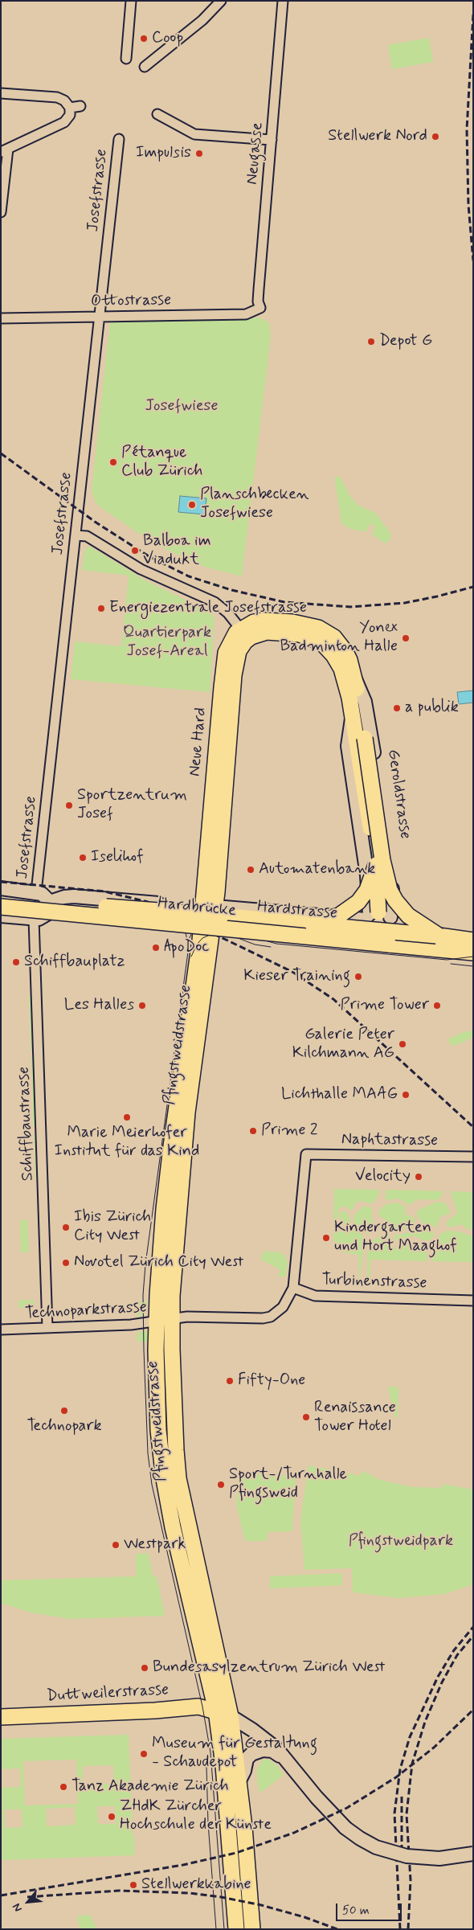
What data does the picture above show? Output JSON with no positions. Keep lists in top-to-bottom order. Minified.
{"streets":{"main road":["Neue Hard","Geroldstrasse","Hardbrücke","Pfingstweidstrasse","Duttweilerstrasse"],"street":["Neugasse","Josefstrasse","Ottostrasse","Hardstrasse","Schiffbaustrasse","Naphtastrasse","Turbinenstrasse","Technoparkstrasse"]},"crossings":[["Neugasse","Ottostrasse"],["Josefstrasse","Ottostrasse"],["Neue Hard","Hardstrasse"],["Neue Hard","Pfingstweidstrasse"],["Geroldstrasse","Hardstrasse"],["Hardbrücke","Hardstrasse"],["Hardstrasse","Pfingstweidstrasse"],["Pfingstweidstrasse","Technoparkstrasse"],["Pfingstweidstrasse","Duttweilerstrasse"],["Schiffbaustrasse","Technoparkstrasse"],["Naphtastrasse","Turbinenstrasse"]],"parks":["Josefwiese","Quartierpark Josef-Areal","Pfingstweidpark"],"places":["Coop","Stellwerk Nord","Impulsis","Depot G","Pétanque Club Zürich","Planschbecken Josefwiese","Balboa im Viadukt","Energiezentrale Josefstrasse","Yonex Badminton Halle","a publik","Sportzentrum Josef","Iselihof","Automatenbank","ApoDoc","Schiffbauplatz","Kieser Training","Les Halles","Prime Tower","Galerie Peter Kilchmann AG","Lichthalle MAAG","Marie Meierhofer Institut für das Kind","Prime 2","Velocity","Ibis Zürich City West","Kindergarten und Hort Maaghof","Novotel Zürich City West","Fifty-One","Technopark","Renaissance Tower Hotel","Sport-/Turnhalle Pfingsweid","Westpark","Bundesasylzentrum Zürich West","Museum für Gestaltung - Schaudepot","Tanz Akademie Zürich","ZHdK Zürcher Hochschule der Künste","Stellwerkkabine"],"scale_bar":"50 m","north":"bottom left"}
